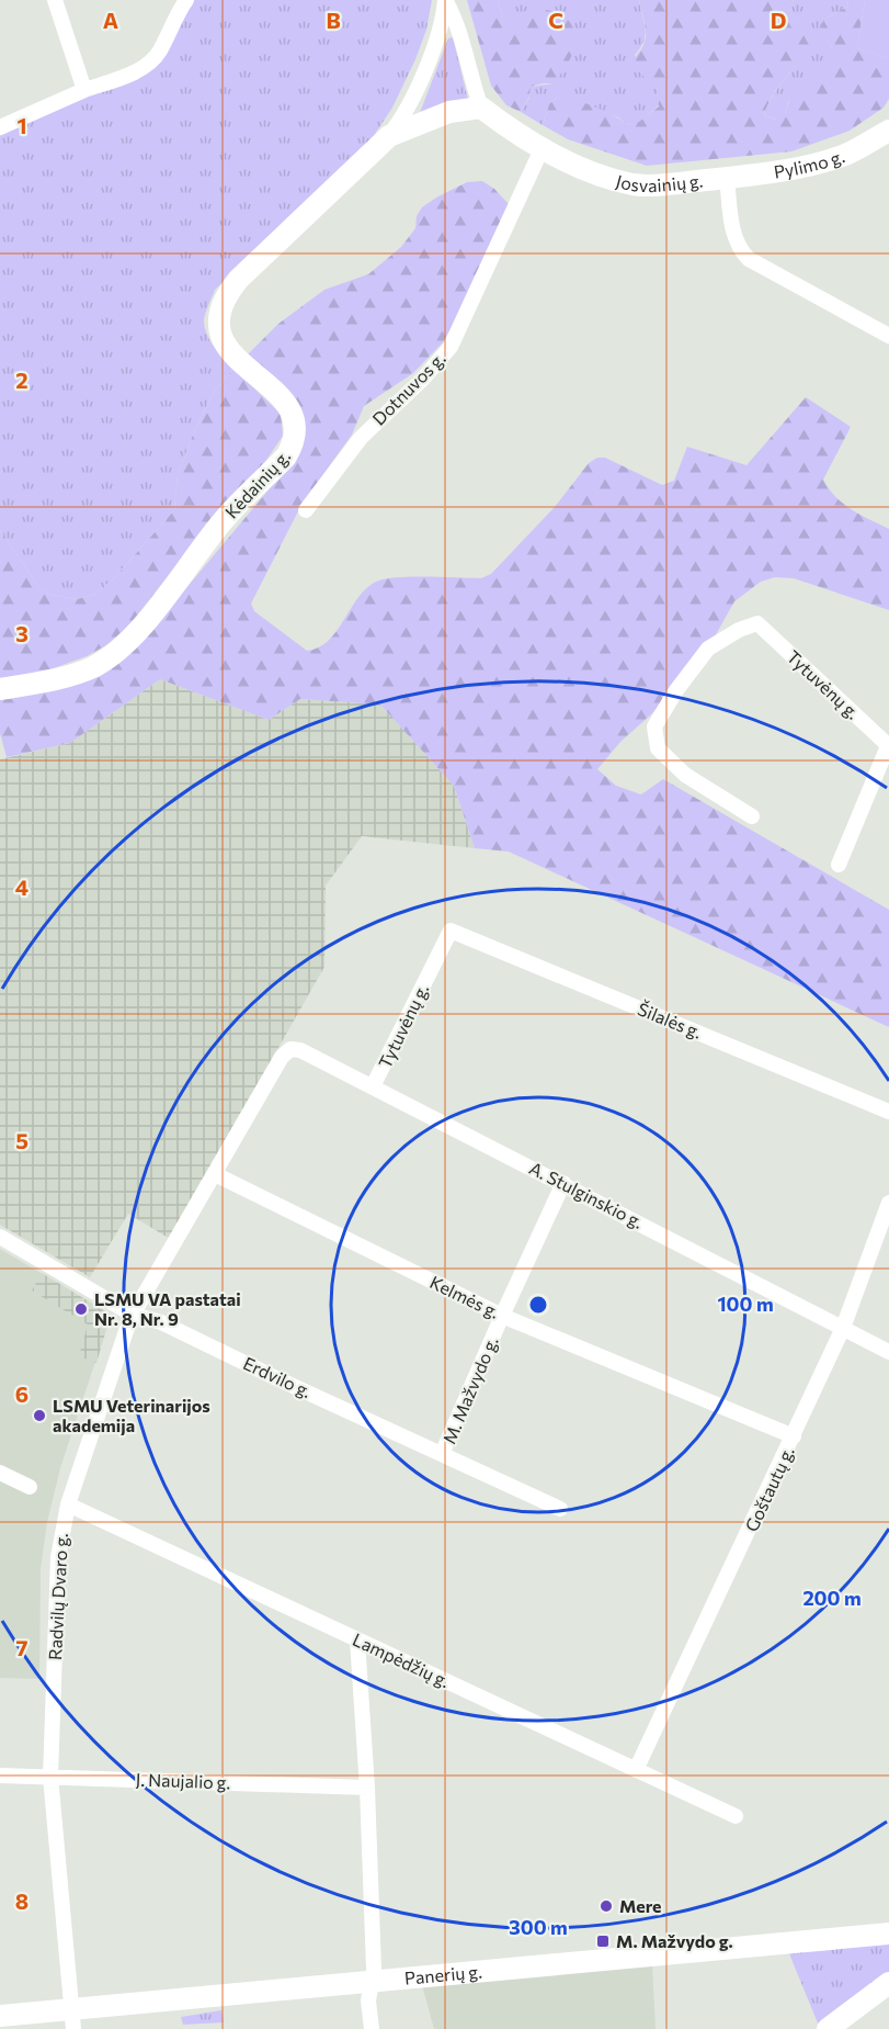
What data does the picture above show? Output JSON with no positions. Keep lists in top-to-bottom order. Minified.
{"streets":{"main road":["Pylimo g.","Josvainių g.","Kėdainių g.","Panerių g."],"street":["Dotnuvos g.","Tytuvėnų g.","Šilalės g.","A. Stulginskio g.","Kelmės g.","Erdvilo g.","M. Mažvydo g.","Goštautų g.","Radvilų Dvaro g.","Lampėdžių g.","J. Naujalio g."]},"crossings":[["Pylimo g.","Josvainių g."],["Josvainių g.","Dotnuvos g."],["Josvainių g.","Kėdainių g."],["Tytuvėnų g.","Šilalės g."],["Tytuvėnų g.","A. Stulginskio g."],["A. Stulginskio g.","M. Mažvydo g."],["A. Stulginskio g.","Goštautų g."],["A. Stulginskio g.","Radvilų Dvaro g."],["Kelmės g.","M. Mažvydo g."],["Kelmės g.","Goštautų g."],["Kelmės g.","Radvilų Dvaro g."],["Erdvilo g.","M. Mažvydo g."],["Erdvilo g.","Radvilų Dvaro g."],["Goštautų g.","Lampėdžių g."],["Radvilų Dvaro g.","Lampėdžių g."],["Radvilų Dvaro g.","J. Naujalio g."],["Radvilų Dvaro g.","Panerių g."]],"places":{"other":["LSMU VA pastatai Nr. 8, Nr. 9","LSMU Veterinarijos akademija","Mere"],"transit":["M. Mažvydo g."]},"grid":{"columns":["A","B","C","D"],"rows":["1","2","3","4","5","6","7","8"]},"rings":["100 m","200 m","300 m"]}
